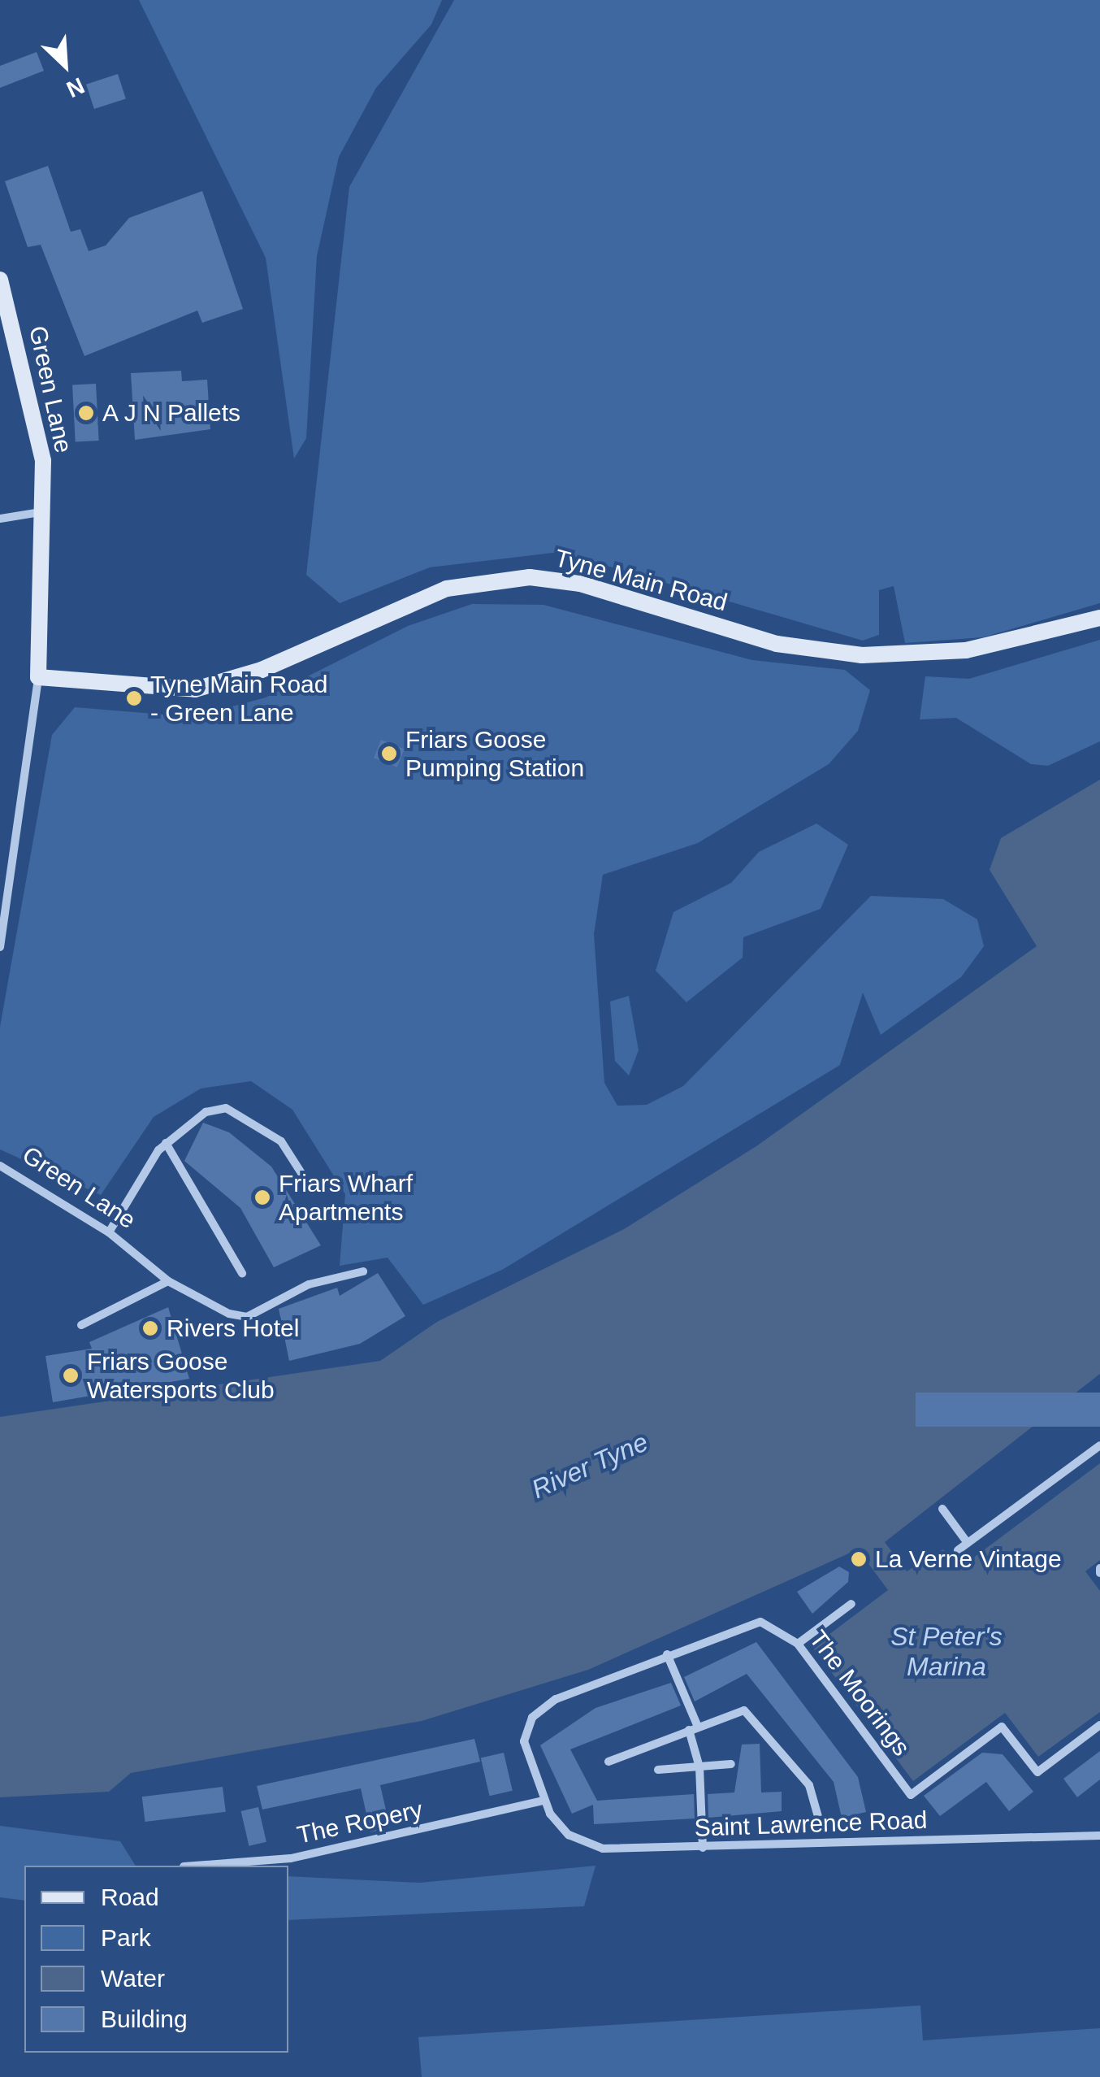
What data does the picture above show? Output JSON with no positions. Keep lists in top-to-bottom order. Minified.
{"streets":{"street":["Green Lane","Tyne Main Road","The Moorings","The Ropery","Saint Lawrence Road"]},"crossings":[["Green Lane","Tyne Main Road"],["The Moorings","The Ropery"],["The Moorings","Saint Lawrence Road"],["The Ropery","Saint Lawrence Road"]],"water":["River Tyne","St Peter's Marina"],"places":["A J N Pallets","Tyne Main Road - Green Lane","Friars Goose Pumping Station","Friars Wharf Apartments","Rivers Hotel","Friars Goose Watersports Club","La Verne Vintage"],"legend":["Road","Park","Water","Building"],"north":"bottom right"}
